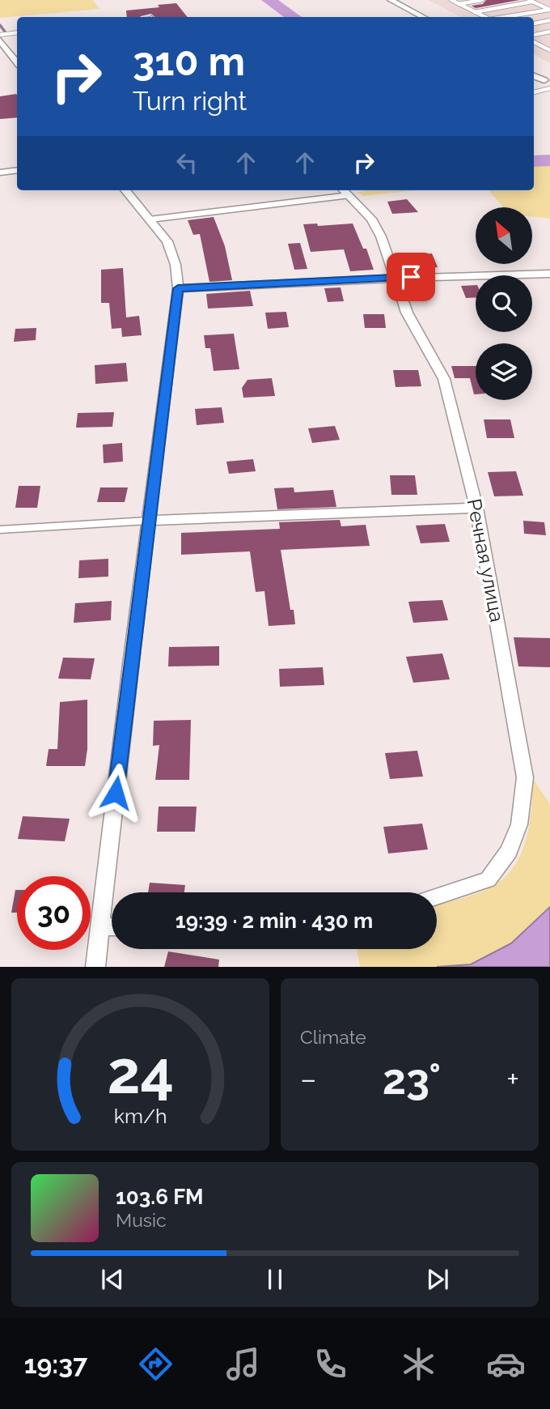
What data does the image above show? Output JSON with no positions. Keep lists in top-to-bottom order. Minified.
{"streets":{"street":["Речная улица"]},"north":"top left","page":{"turn":["310 m","Turn right"],"limit":"30","trip":"19:39 · 2 min · 430 m","tile":"Climate","heat":["−","23°","+"],"song":["103.6 FM","Music"],"tabs":"19:37","gauge":["24","km/h"]}}
